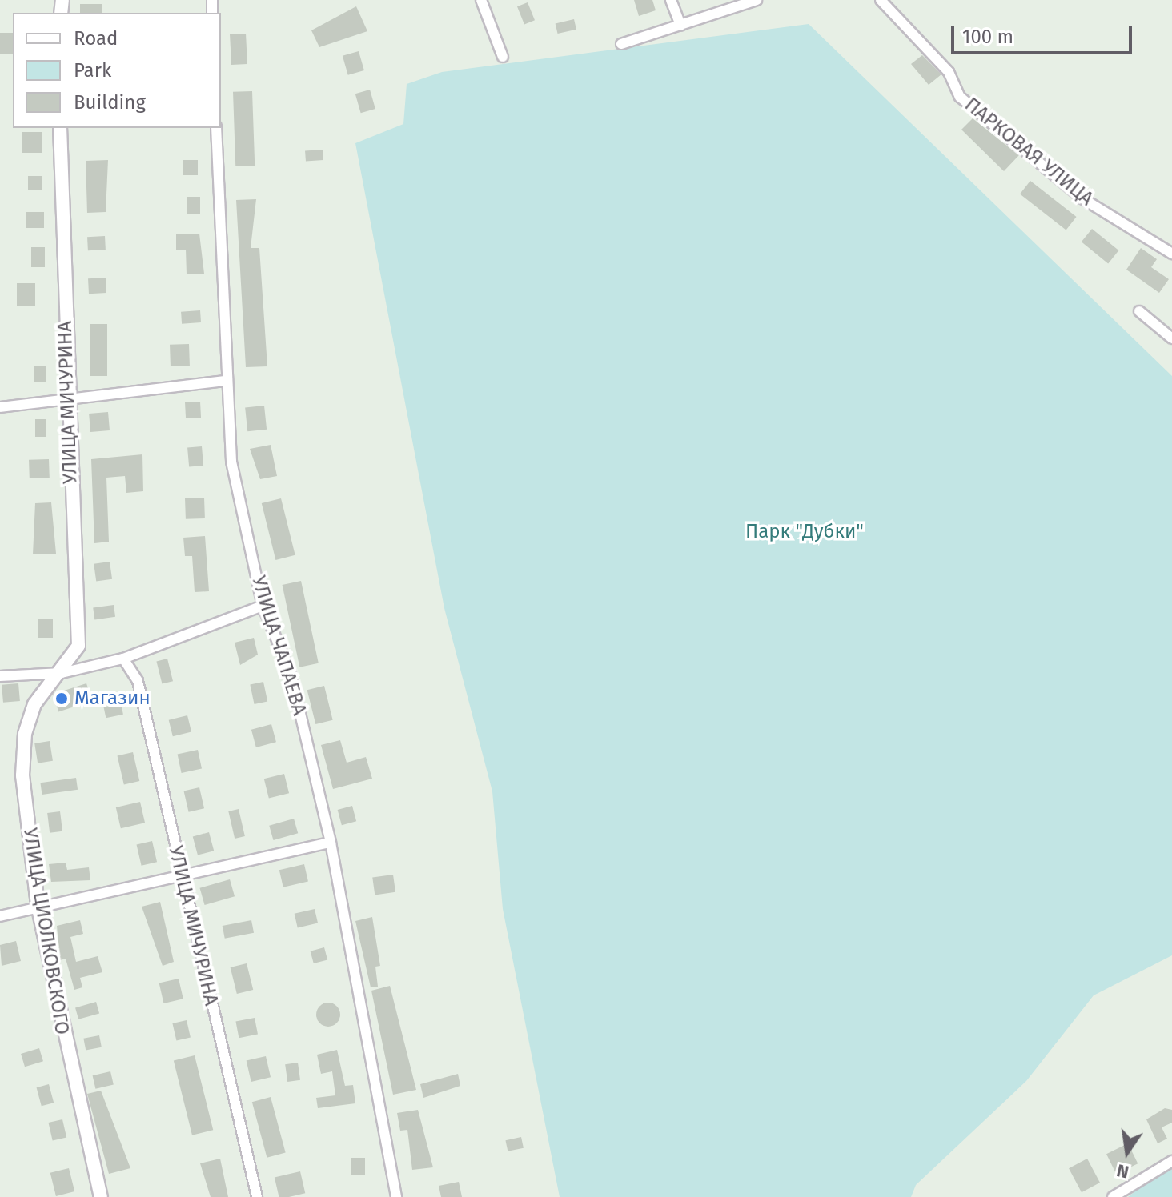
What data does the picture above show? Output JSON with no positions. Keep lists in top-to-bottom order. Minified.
{"streets":{"street":["ПАРКОВАЯ УЛИЦА","УЛИЦА МИЧУРИНА","УЛИЦА ЧАПАЕВА","УЛИЦА ЦИОЛКОВСКОГО"]},"crossings":[["УЛИЦА МИЧУРИНА","УЛИЦА ЦИОЛКОВСКОГО"]],"parks":["Парк \"Дубки\""],"places":["Магазин"],"legend":["Road","Park","Building"],"scale_bar":"100 m","north":"bottom"}
